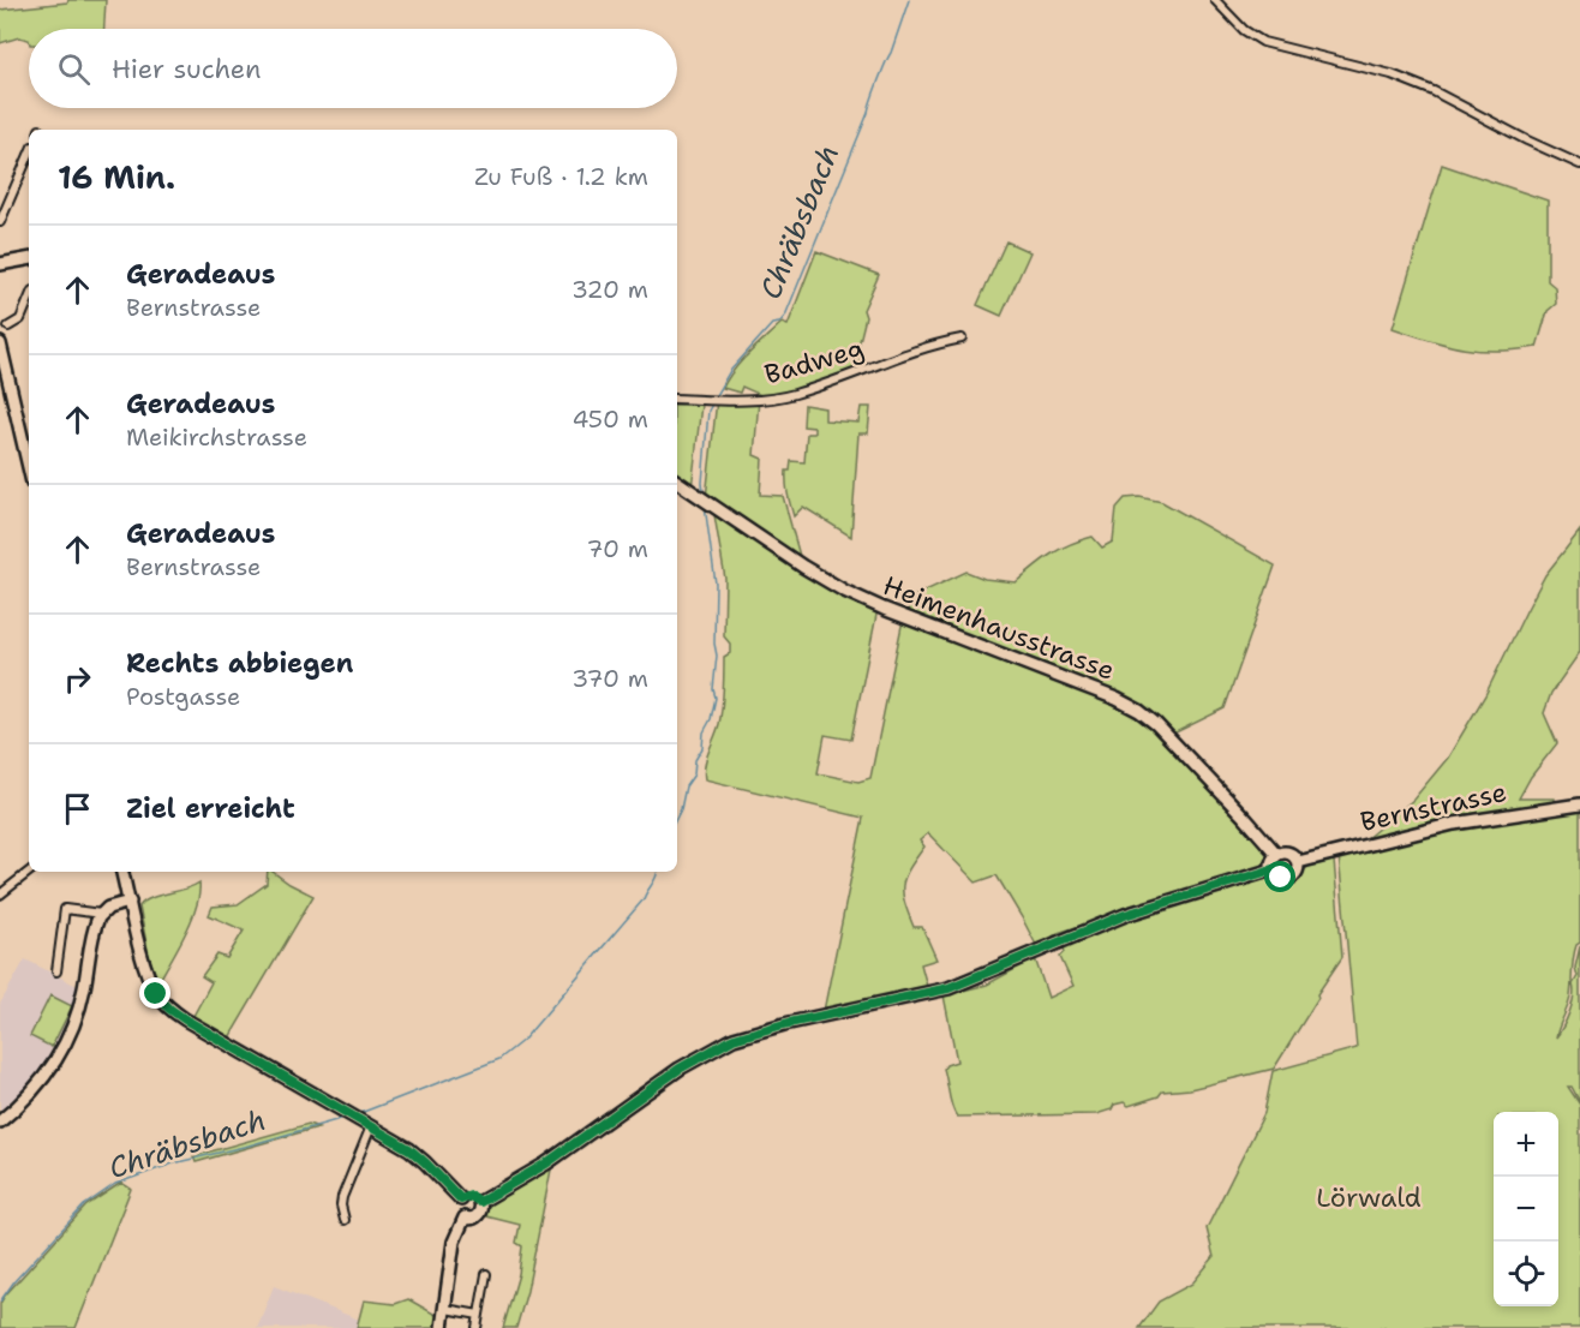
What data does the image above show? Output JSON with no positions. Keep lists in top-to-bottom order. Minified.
{"streets":{"main road":["Heimenhausstrasse","Bernstrasse"],"street":["Badweg"]},"crossings":[["Heimenhausstrasse","Bernstrasse"]],"water":["Chräbsbach"],"parks":["Lörwald"],"page":{"search":"Hier suchen","heading":["16 Min.","Zu Fuß · 1.2 km"],"list":[["Geradeaus","Bernstrasse","320 m"],["Geradeaus","Meikirchstrasse","450 m"],["Geradeaus","Bernstrasse","70 m"],["Rechts abbiegen","Postgasse","370 m"],"Ziel erreicht"],"map_buttons":["+","−"]}}
